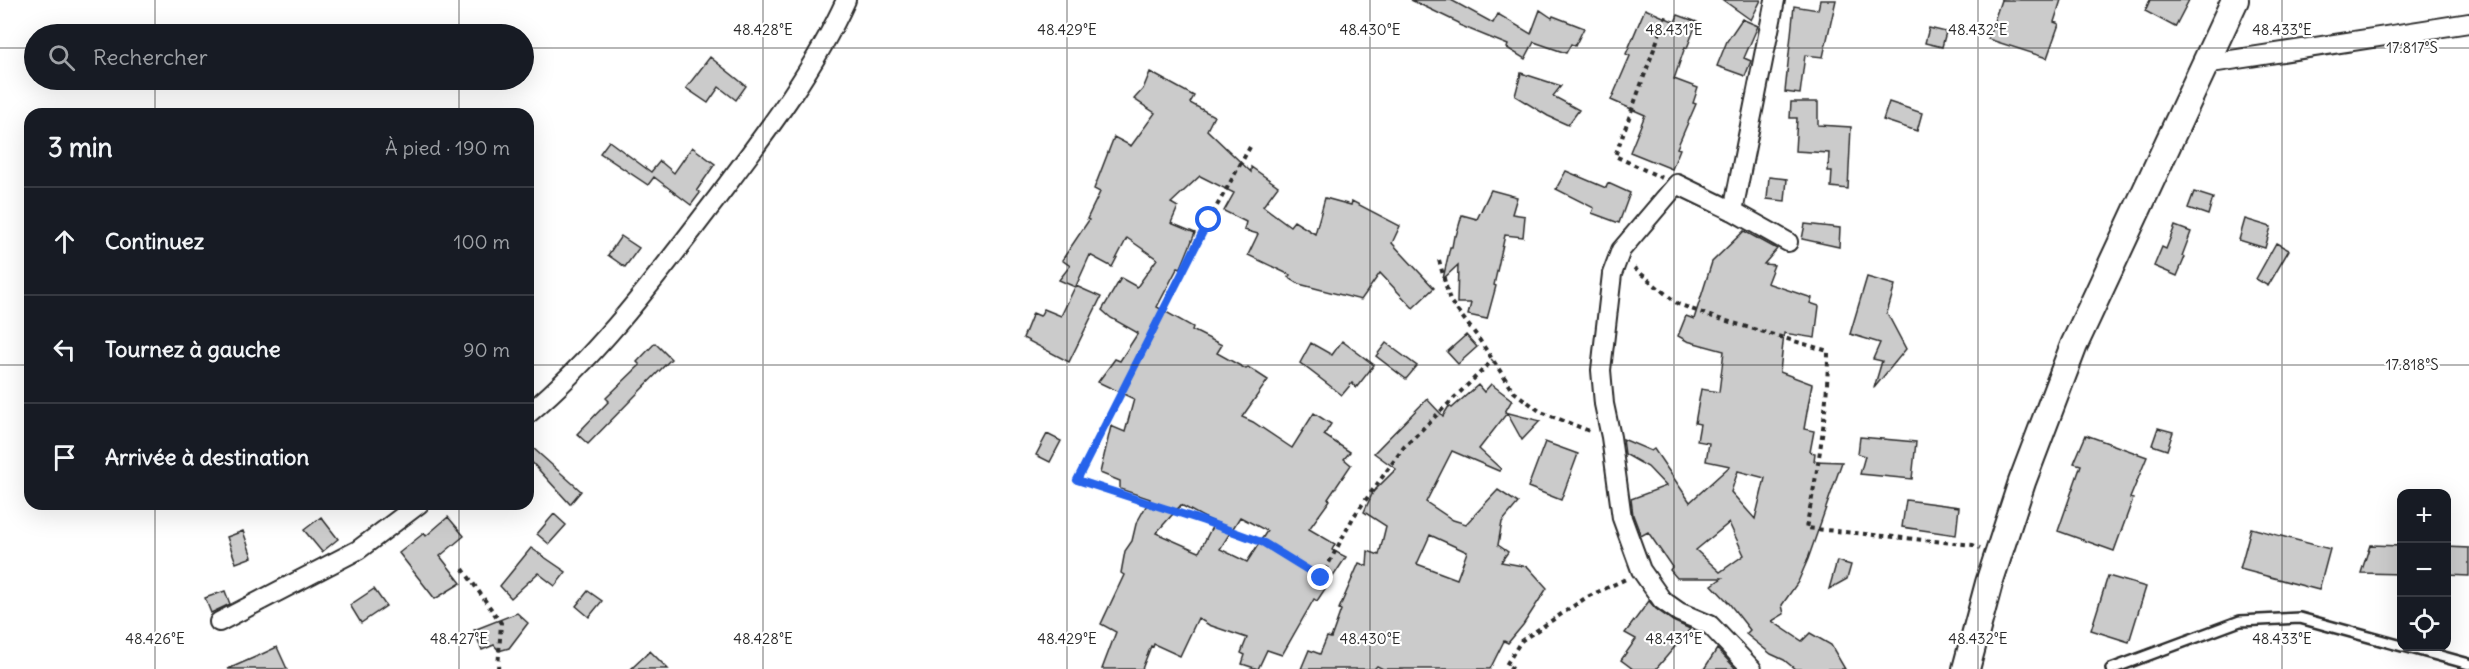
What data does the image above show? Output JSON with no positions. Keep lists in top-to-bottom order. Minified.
{"page":{"search":"Rechercher","heading":["3 min","À pied · 190 m"],"list":[["Continuez","100 m"],["Tournez à gauche","90 m"],"Arrivée à destination"],"map_buttons":["+","−"]},"coordinates":["48.428°E","48.429°E","48.430°E","48.431°E","48.432°E","48.433°E","17.817°S","17.818°S","48.426°E","48.427°E"]}
